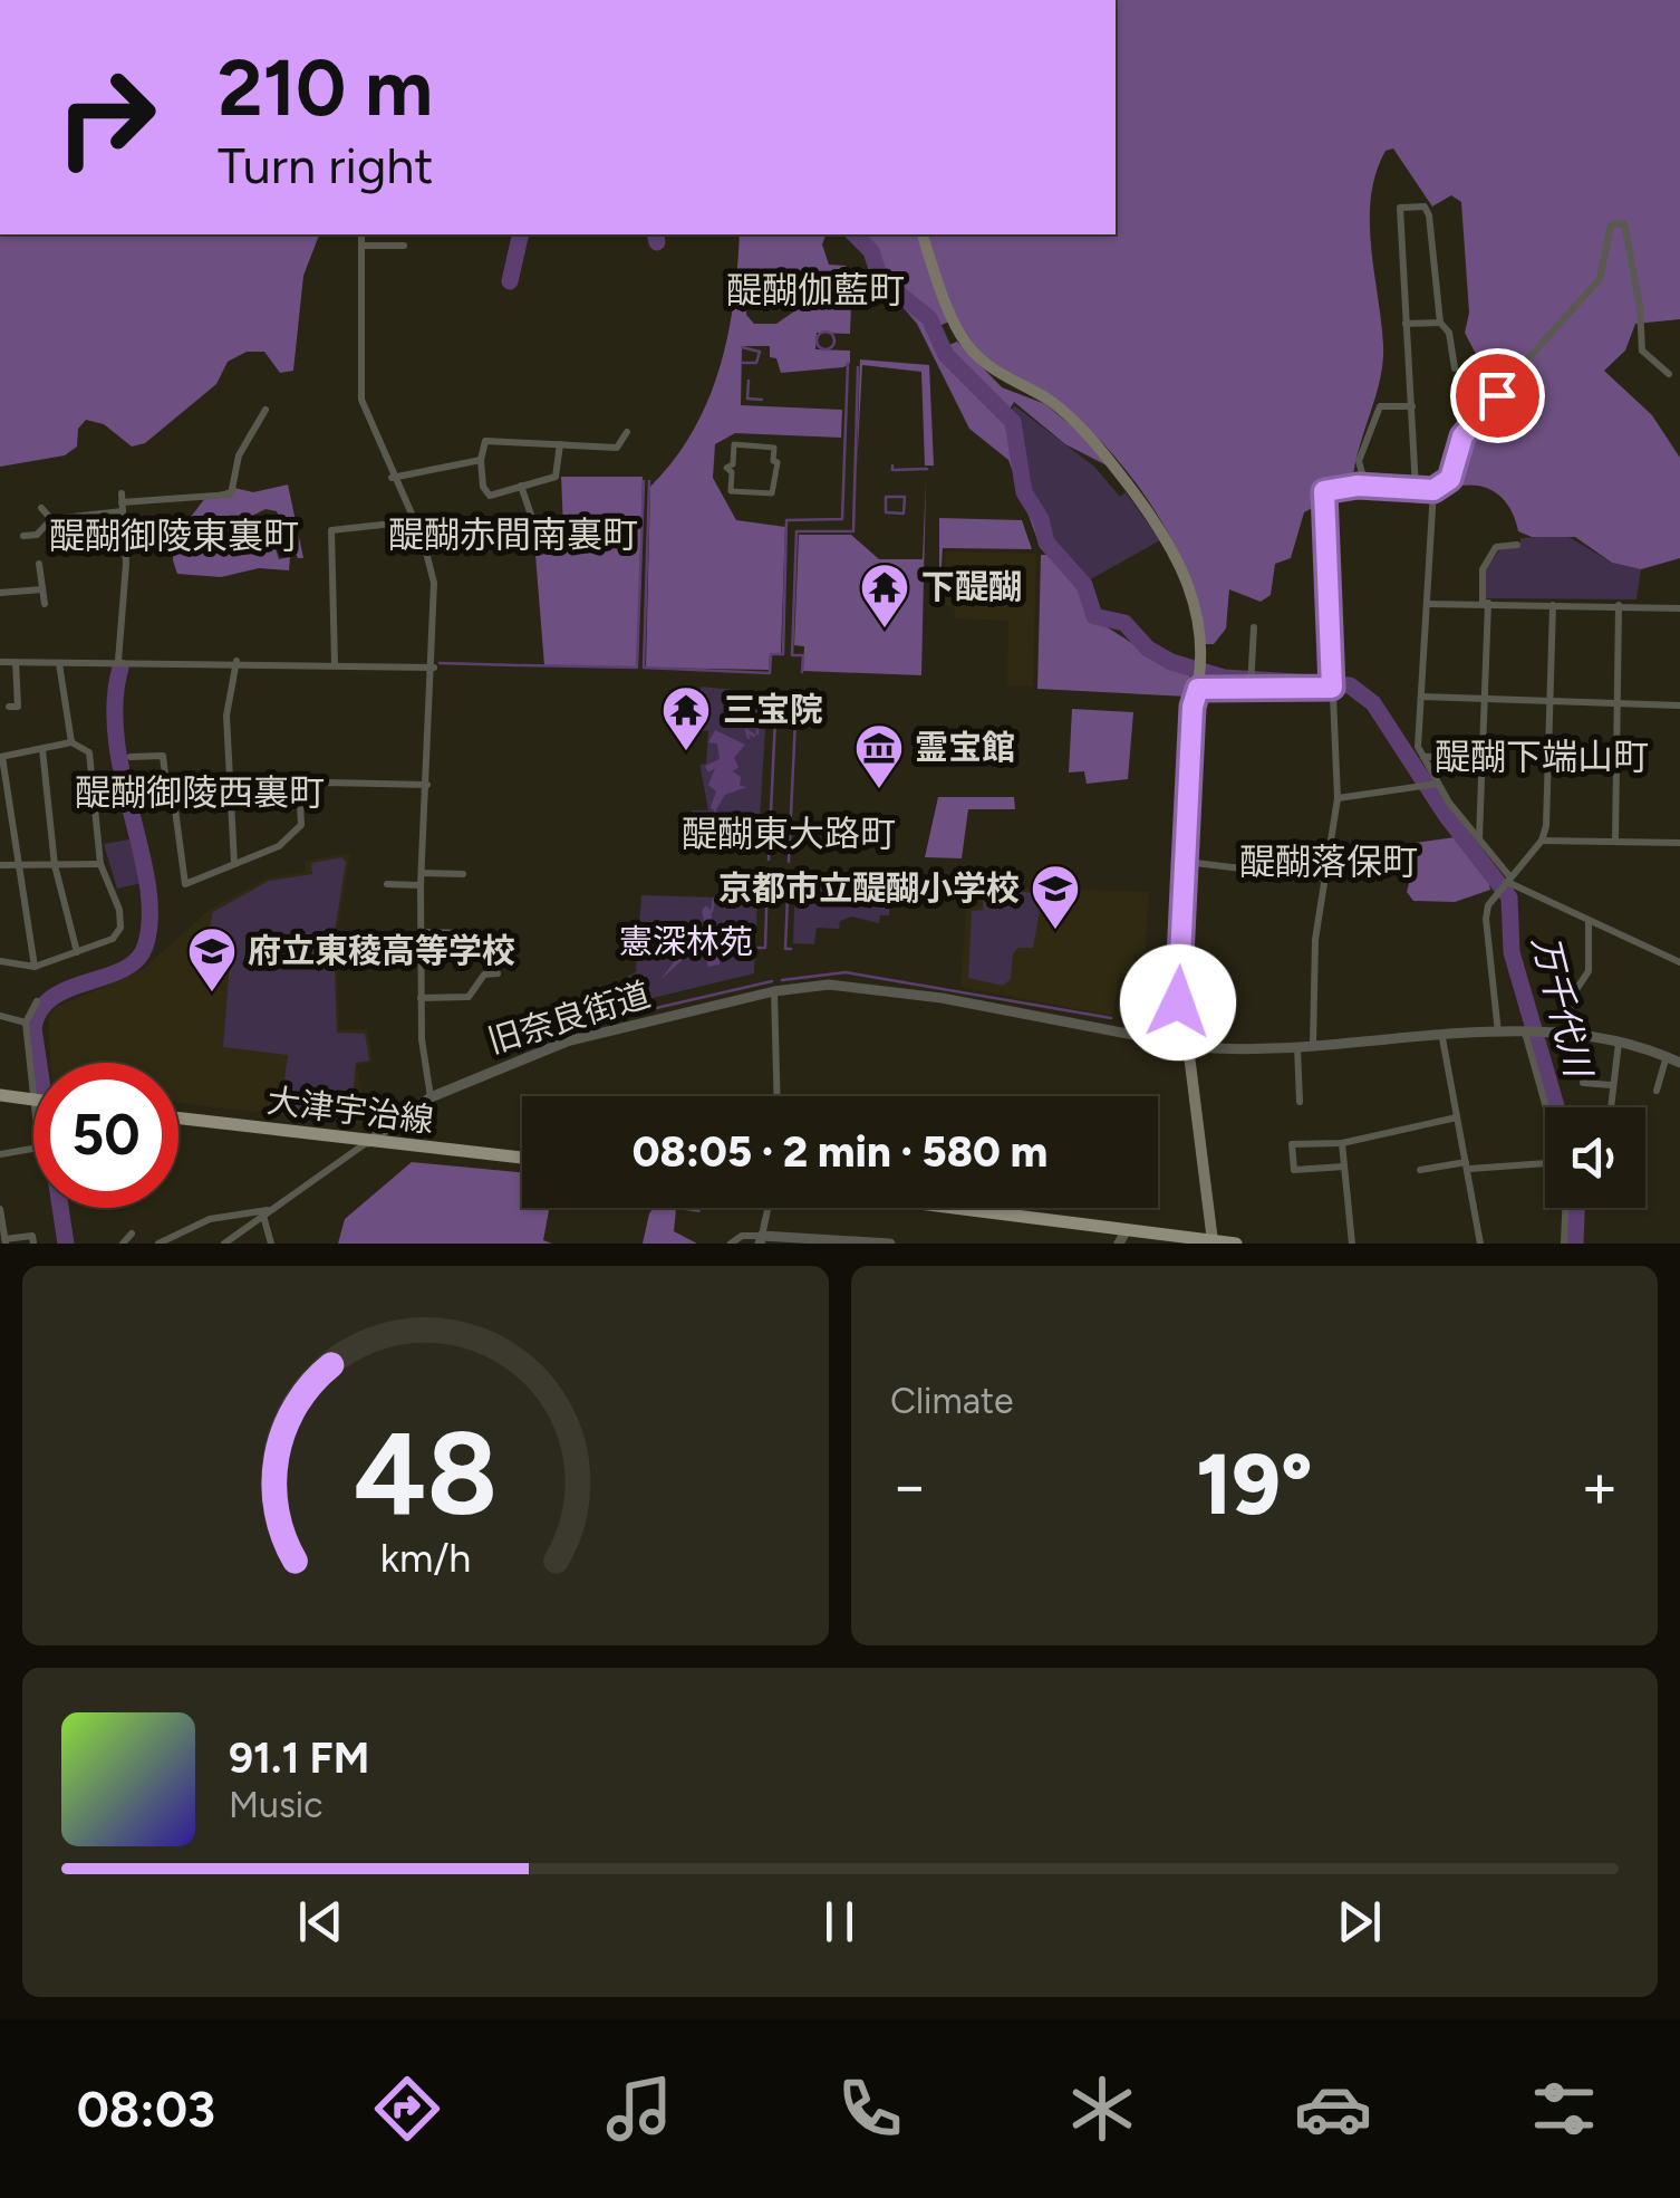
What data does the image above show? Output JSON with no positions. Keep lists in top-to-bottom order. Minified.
{"streets":{"main road":["大津宇治線"],"street":["旧奈良街道"]},"crossings":[["旧奈良街道","大津宇治線"]],"districts":["醍醐伽藍町","醍醐赤間南裏町","醍醐御陵東裏町","醍醐下端山町","醍醐御陵西裏町","醍醐東大路町","醍醐落保町"],"water":["万千代川"],"parks":["憲深林苑"],"places":{"temple":["下醍醐","三宝院"],"museum":["霊宝館"],"school or university":["京都市立醍醐小学校","府立東稜高等学校"]},"page":{"turn":["210 m","Turn right"],"limit":"50","trip":"08:05 · 2 min · 580 m","tile":"Climate","heat":["−","19°","+"],"song":["91.1 FM","Music"],"tabs":"08:03","gauge":["48","km/h"]}}
